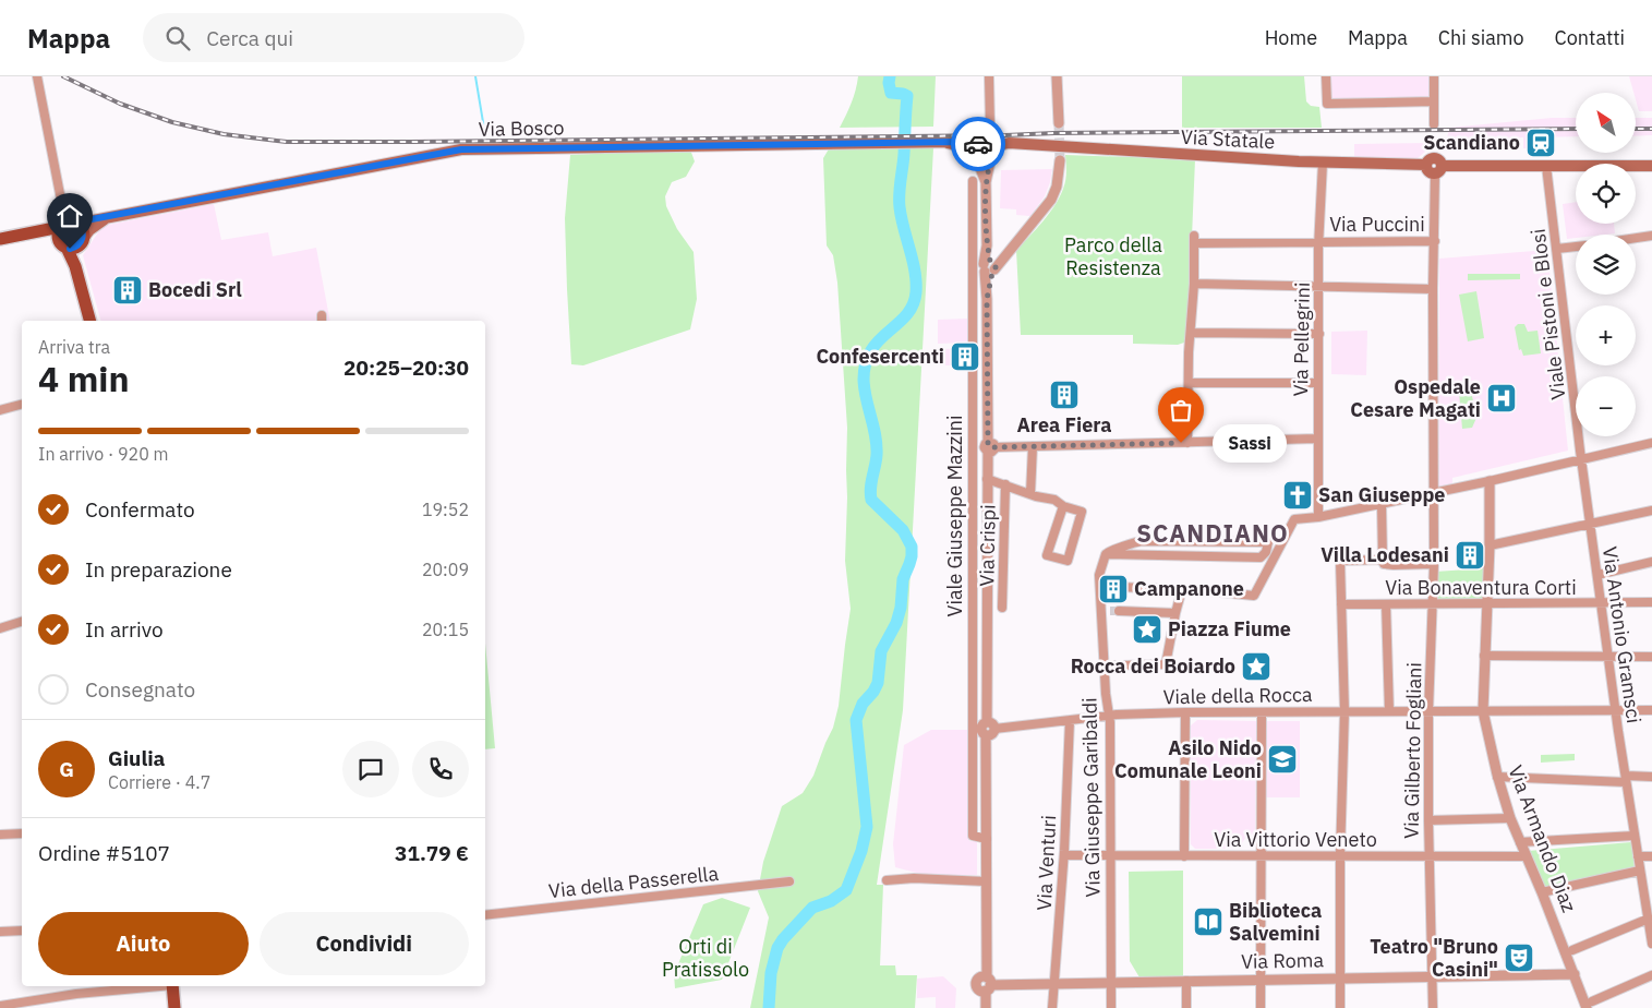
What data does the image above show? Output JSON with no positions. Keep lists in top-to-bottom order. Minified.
{"streets":{"main road":["Via Bosco","Via Statale"],"street":["Via Puccini","Viale Pistoni e Blosi","Via Pellegrini","Viale Giuseppe Mazzini","Via Crispi","Via Bonaventura Corti","Via Antonio Gramsci","Viale della Rocca","Via Gilberto Fogliani","Via Giuseppe Garibaldi","Via Armando Diaz","Via Vittorio Veneto","Via Venturi","Via della Passerella","Via Roma"]},"crossings":[["Via Bosco","Via Statale"],["Via Statale","Viale Pistoni e Blosi"],["Via Statale","Via Pellegrini"],["Via Statale","Viale Giuseppe Mazzini"],["Via Statale","Via Gilberto Fogliani"],["Via Puccini","Via Pellegrini"],["Via Puccini","Via Gilberto Fogliani"],["Viale Pistoni e Blosi","Via Antonio Gramsci"],["Viale Giuseppe Mazzini","Viale della Rocca"],["Via Bonaventura Corti","Via Antonio Gramsci"],["Via Bonaventura Corti","Via Gilberto Fogliani"],["Via Bonaventura Corti","Via Armando Diaz"],["Via Antonio Gramsci","Viale della Rocca"],["Viale della Rocca","Via Gilberto Fogliani"],["Viale della Rocca","Via Giuseppe Garibaldi"],["Viale della Rocca","Via Armando Diaz"],["Viale della Rocca","Via Venturi"],["Via Gilberto Fogliani","Via Vittorio Veneto"],["Via Gilberto Fogliani","Via Roma"],["Via Giuseppe Garibaldi","Via Vittorio Veneto"],["Via Giuseppe Garibaldi","Via Roma"],["Via Armando Diaz","Via Vittorio Veneto"],["Via Armando Diaz","Via Roma"],["Via Vittorio Veneto","Via Venturi"],["Via Venturi","Via Roma"]],"districts":["SCANDIANO"],"parks":["Parco della Resistenza","Orti di Pratissolo"],"places":{"station":["Scandiano"],"building":["Bocedi Srl","Confesercenti","Area Fiera","Villa Lodesani","Campanone"],"hospital":["Ospedale Cesare Magati"],"other":["Sassi"],"church":["San Giuseppe"],"place":["Piazza Fiume","Rocca dei Boiardo"],"school or university":["Asilo Nido Comunale Leoni"],"library":["Biblioteca Salvemini"],"theatre":["Teatro \"Bruno Casini\""]},"north":"top left","page":{"header":"Mappa","search":"Cerca qui","nav":["Home","Mappa","Chi siamo","Contatti"],"map_buttons":["+","−"],"heading":["4 min","Arriva tra","20:25–20:30"],"panel":["Giulia","Corriere · 4.7","Ordine #5107","31.79 €"],"bar":"In arrivo · 920 m","bubble":"Sassi","list":[["Confermato","19:52"],["In preparazione","20:09"],["In arrivo","20:15"],"Consegnato"],"round":"G","buttons":["Aiuto","Condividi"]}}
